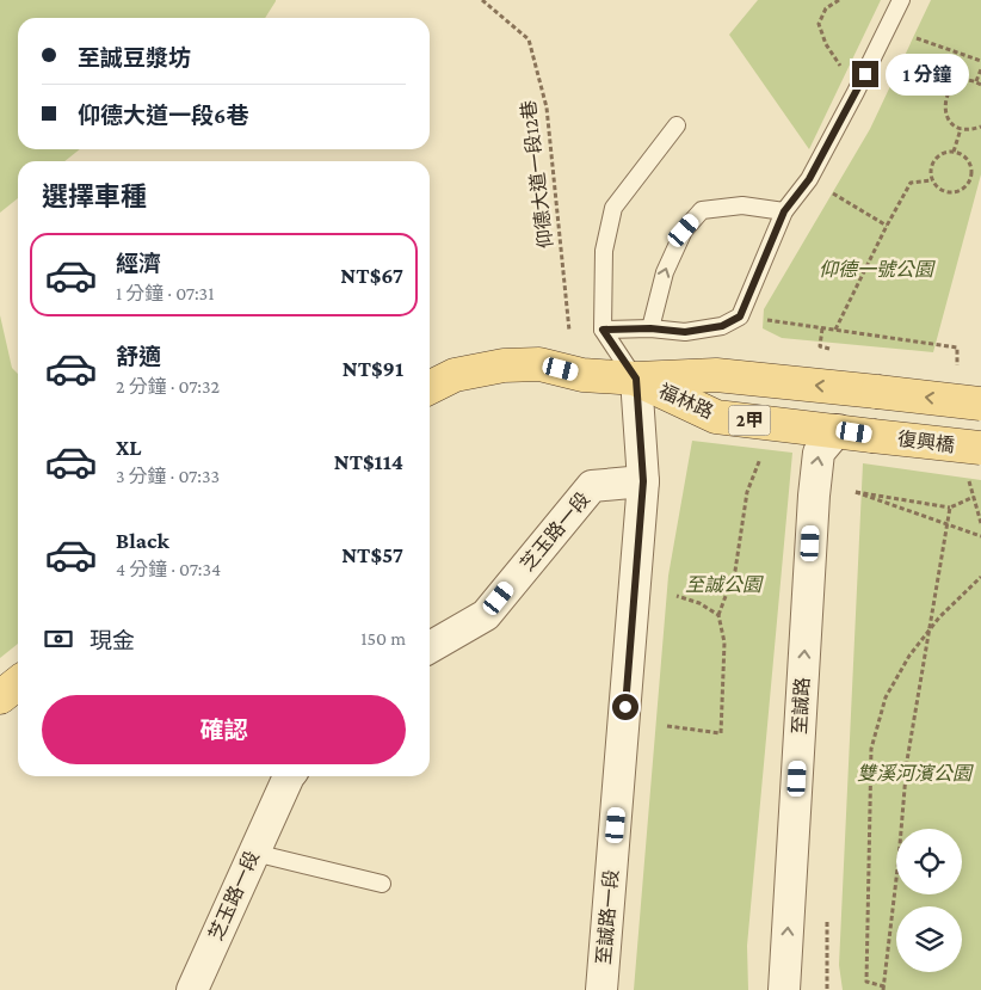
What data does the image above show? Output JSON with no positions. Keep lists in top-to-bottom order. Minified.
{"streets":{"main road":["福林路","2甲","復興橋"],"street":["芝玉路一段","至誠路","至誠路一段"],"path":["仰德大道一段12巷"]},"crossings":[["福林路","2甲"],["福林路","復興橋"],["福林路","至誠路"],["福林路","至誠路一段"],["2甲","至誠路一段"],["芝玉路一段","至誠路一段"]],"one_way":["至誠路"],"parks":["仰德一號公園","至誠公園","雙溪河濱公園"],"page":{"banner":["至誠豆漿坊","仰德大道一段6巷"],"bubble":"1 分鐘","heading":"選擇車種","list":[{"name":"經濟","note":"1 分鐘 · 07:31","value":"NT$67"},{"name":"舒適","note":"2 分鐘 · 07:32","value":"NT$91"},{"name":"XL","note":"3 分鐘 · 07:33","value":"NT$114"},{"name":"Black","note":"4 分鐘 · 07:34","value":"NT$57"}],"pay":["現金","150 m"],"buttons":"確認"}}
